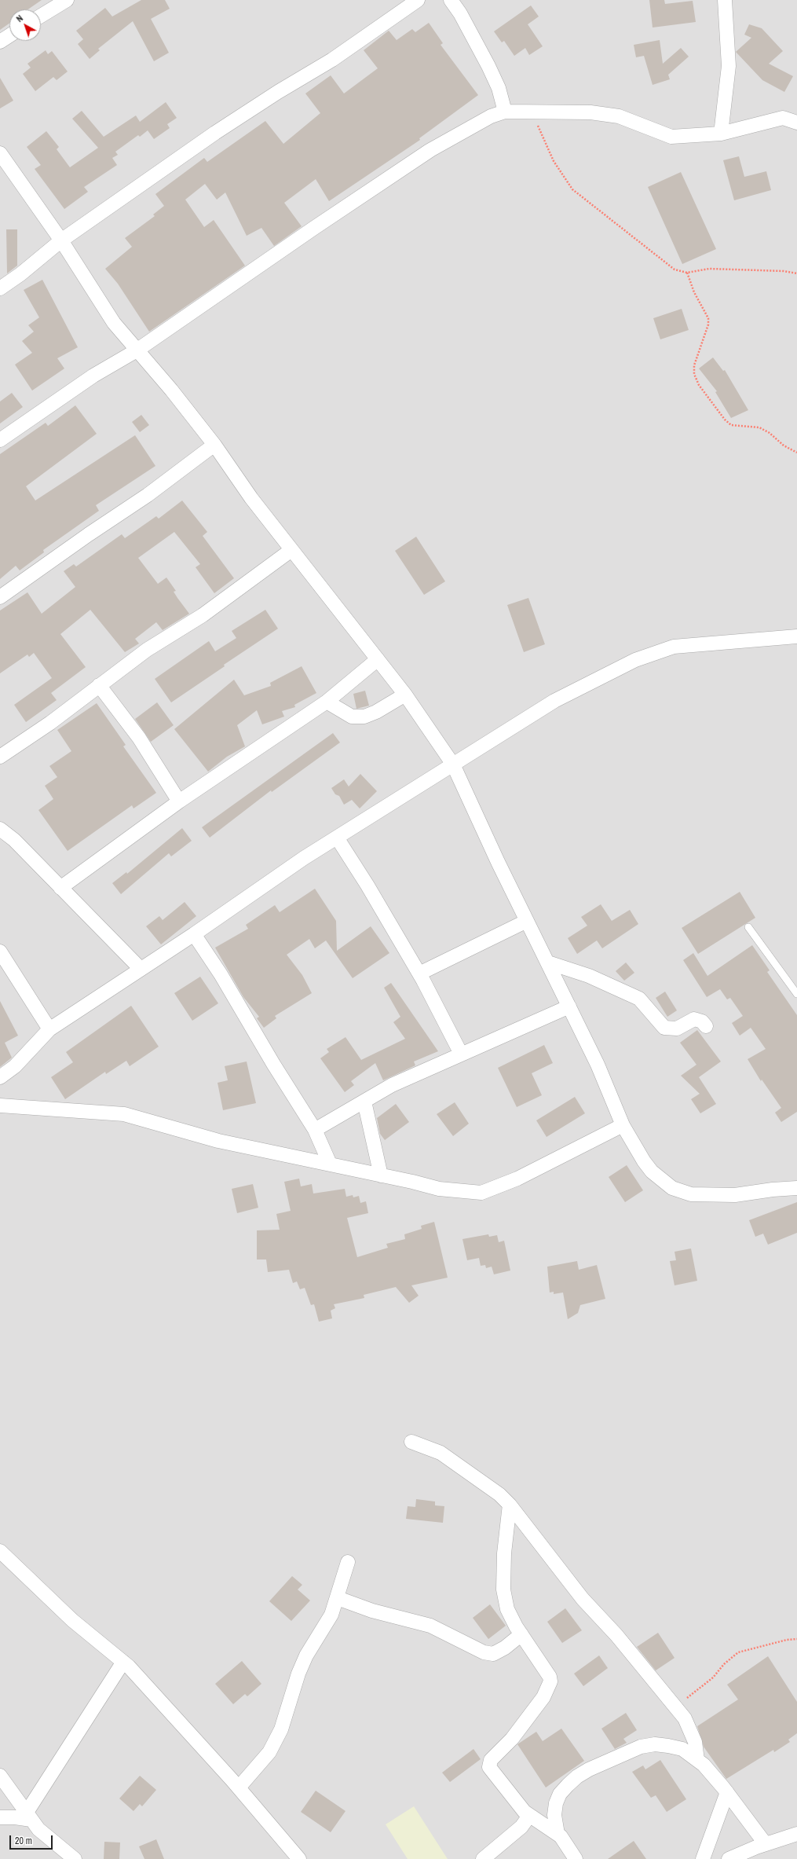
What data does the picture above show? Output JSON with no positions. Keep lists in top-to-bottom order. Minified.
{"scale_bar":"20 m","north":"top left"}
